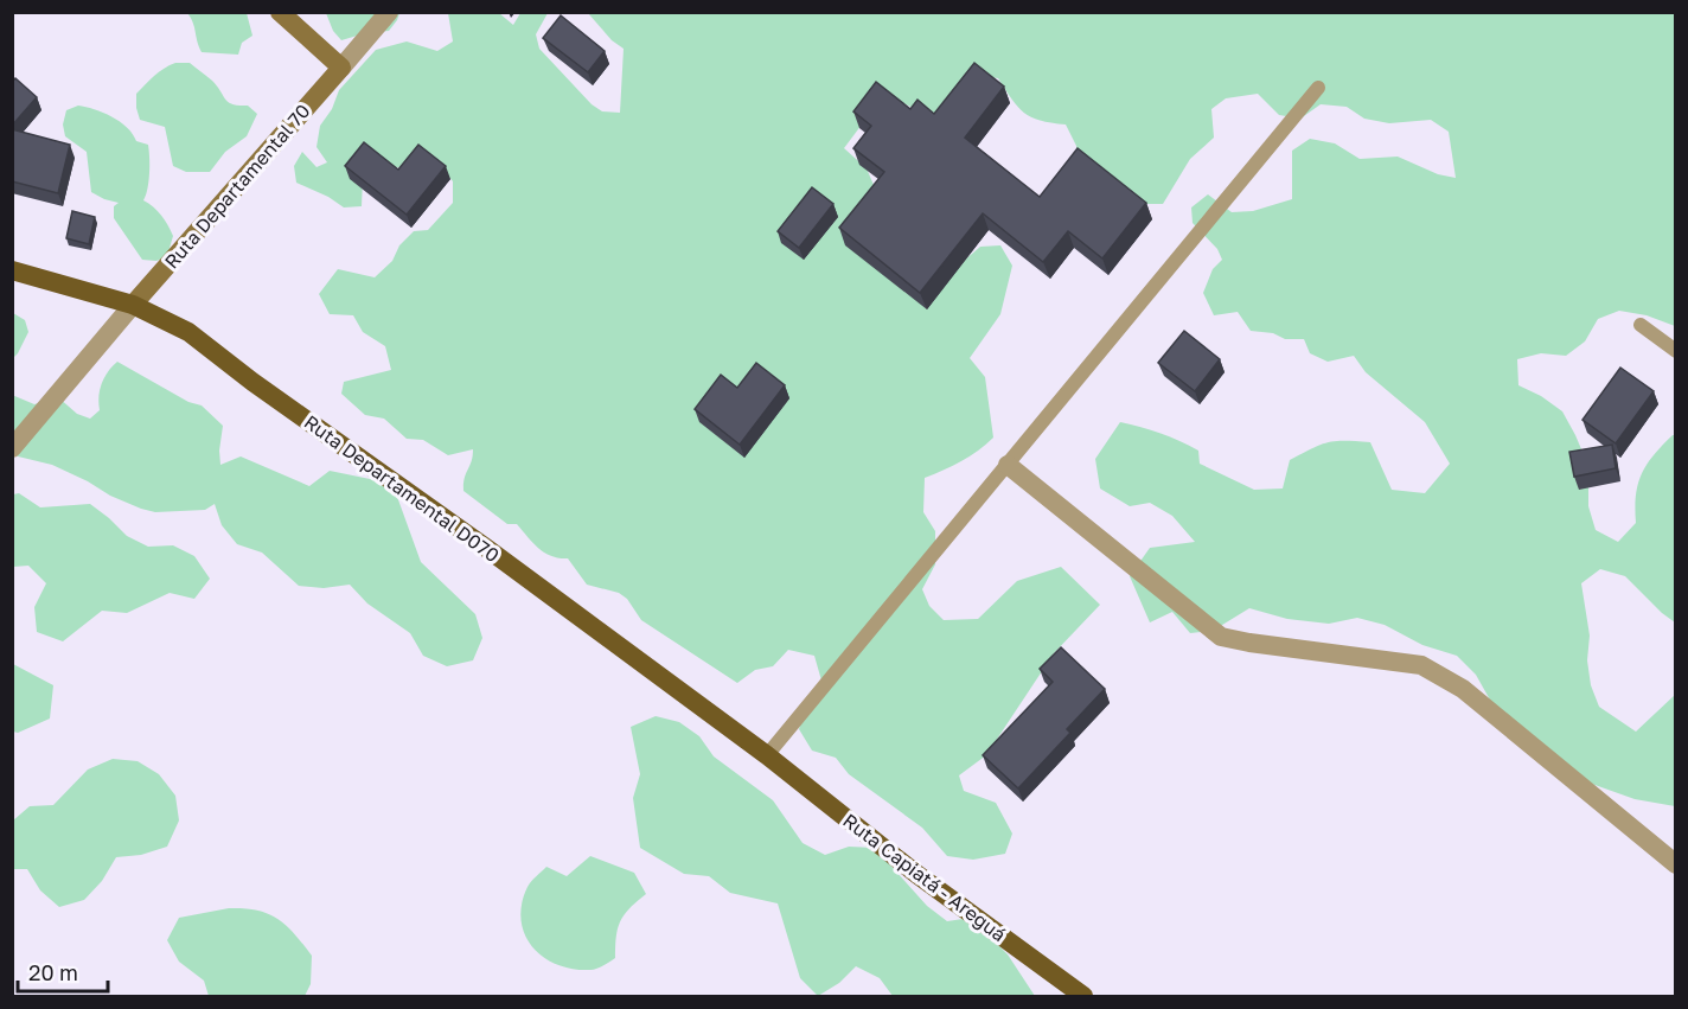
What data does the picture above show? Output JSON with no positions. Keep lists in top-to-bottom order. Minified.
{"streets":{"main road":["Ruta Departamental 70","Ruta Departamental D070","Ruta Capiatá - Areguá"]},"crossings":[["Ruta Departamental 70","Ruta Departamental D070"],["Ruta Departamental D070","Ruta Capiatá - Areguá"]],"scale_bar":"20 m"}
